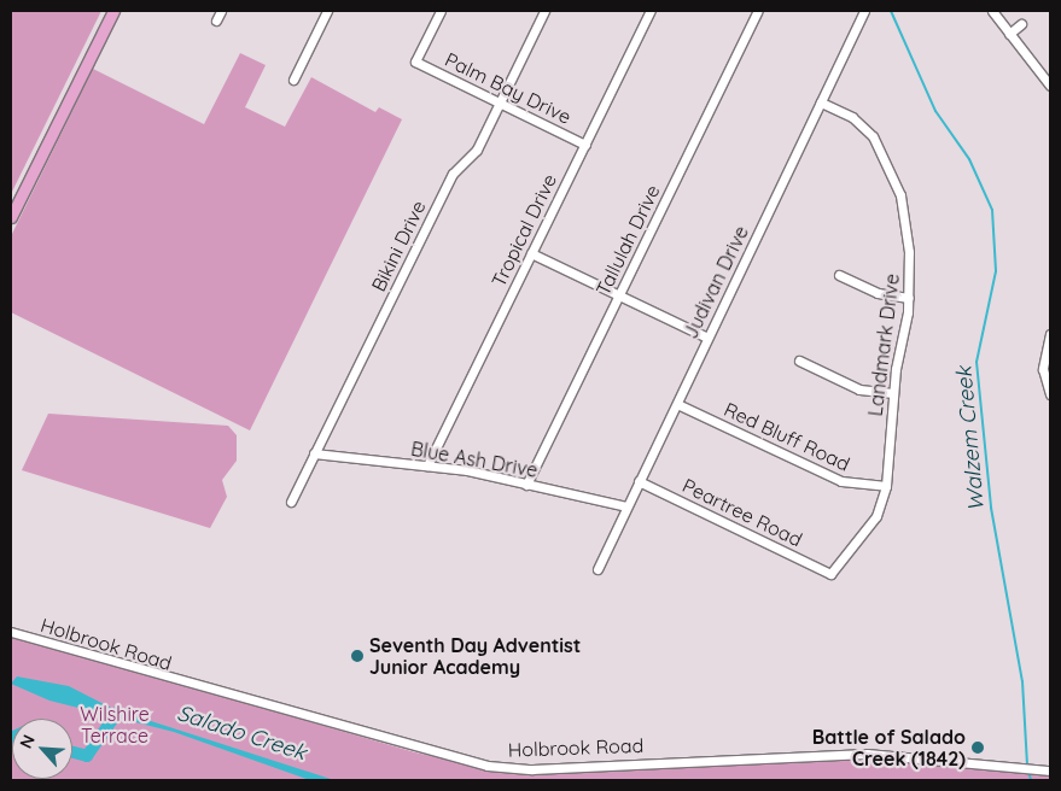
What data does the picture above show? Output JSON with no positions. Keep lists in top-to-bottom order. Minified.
{"streets":{"street":["Palm Bay Drive","Tropical Drive","Tallulah Drive","Bikini Drive","Judivan Drive","Landmark Drive","Red Bluff Road","Blue Ash Drive","Peartree Road","Holbrook Road"]},"crossings":[["Palm Bay Drive","Tropical Drive"],["Palm Bay Drive","Bikini Drive"],["Tropical Drive","Blue Ash Drive"],["Tallulah Drive","Blue Ash Drive"],["Bikini Drive","Blue Ash Drive"],["Judivan Drive","Landmark Drive"],["Judivan Drive","Red Bluff Road"],["Judivan Drive","Blue Ash Drive"],["Judivan Drive","Peartree Road"],["Landmark Drive","Red Bluff Road"],["Landmark Drive","Peartree Road"]],"water":["Walzem Creek","Salado Creek"],"parks":["Wilshire Terrace"],"places":["Seventh Day Adventist Junior Academy","Battle of Salado Creek (1842)"],"north":"top left"}
